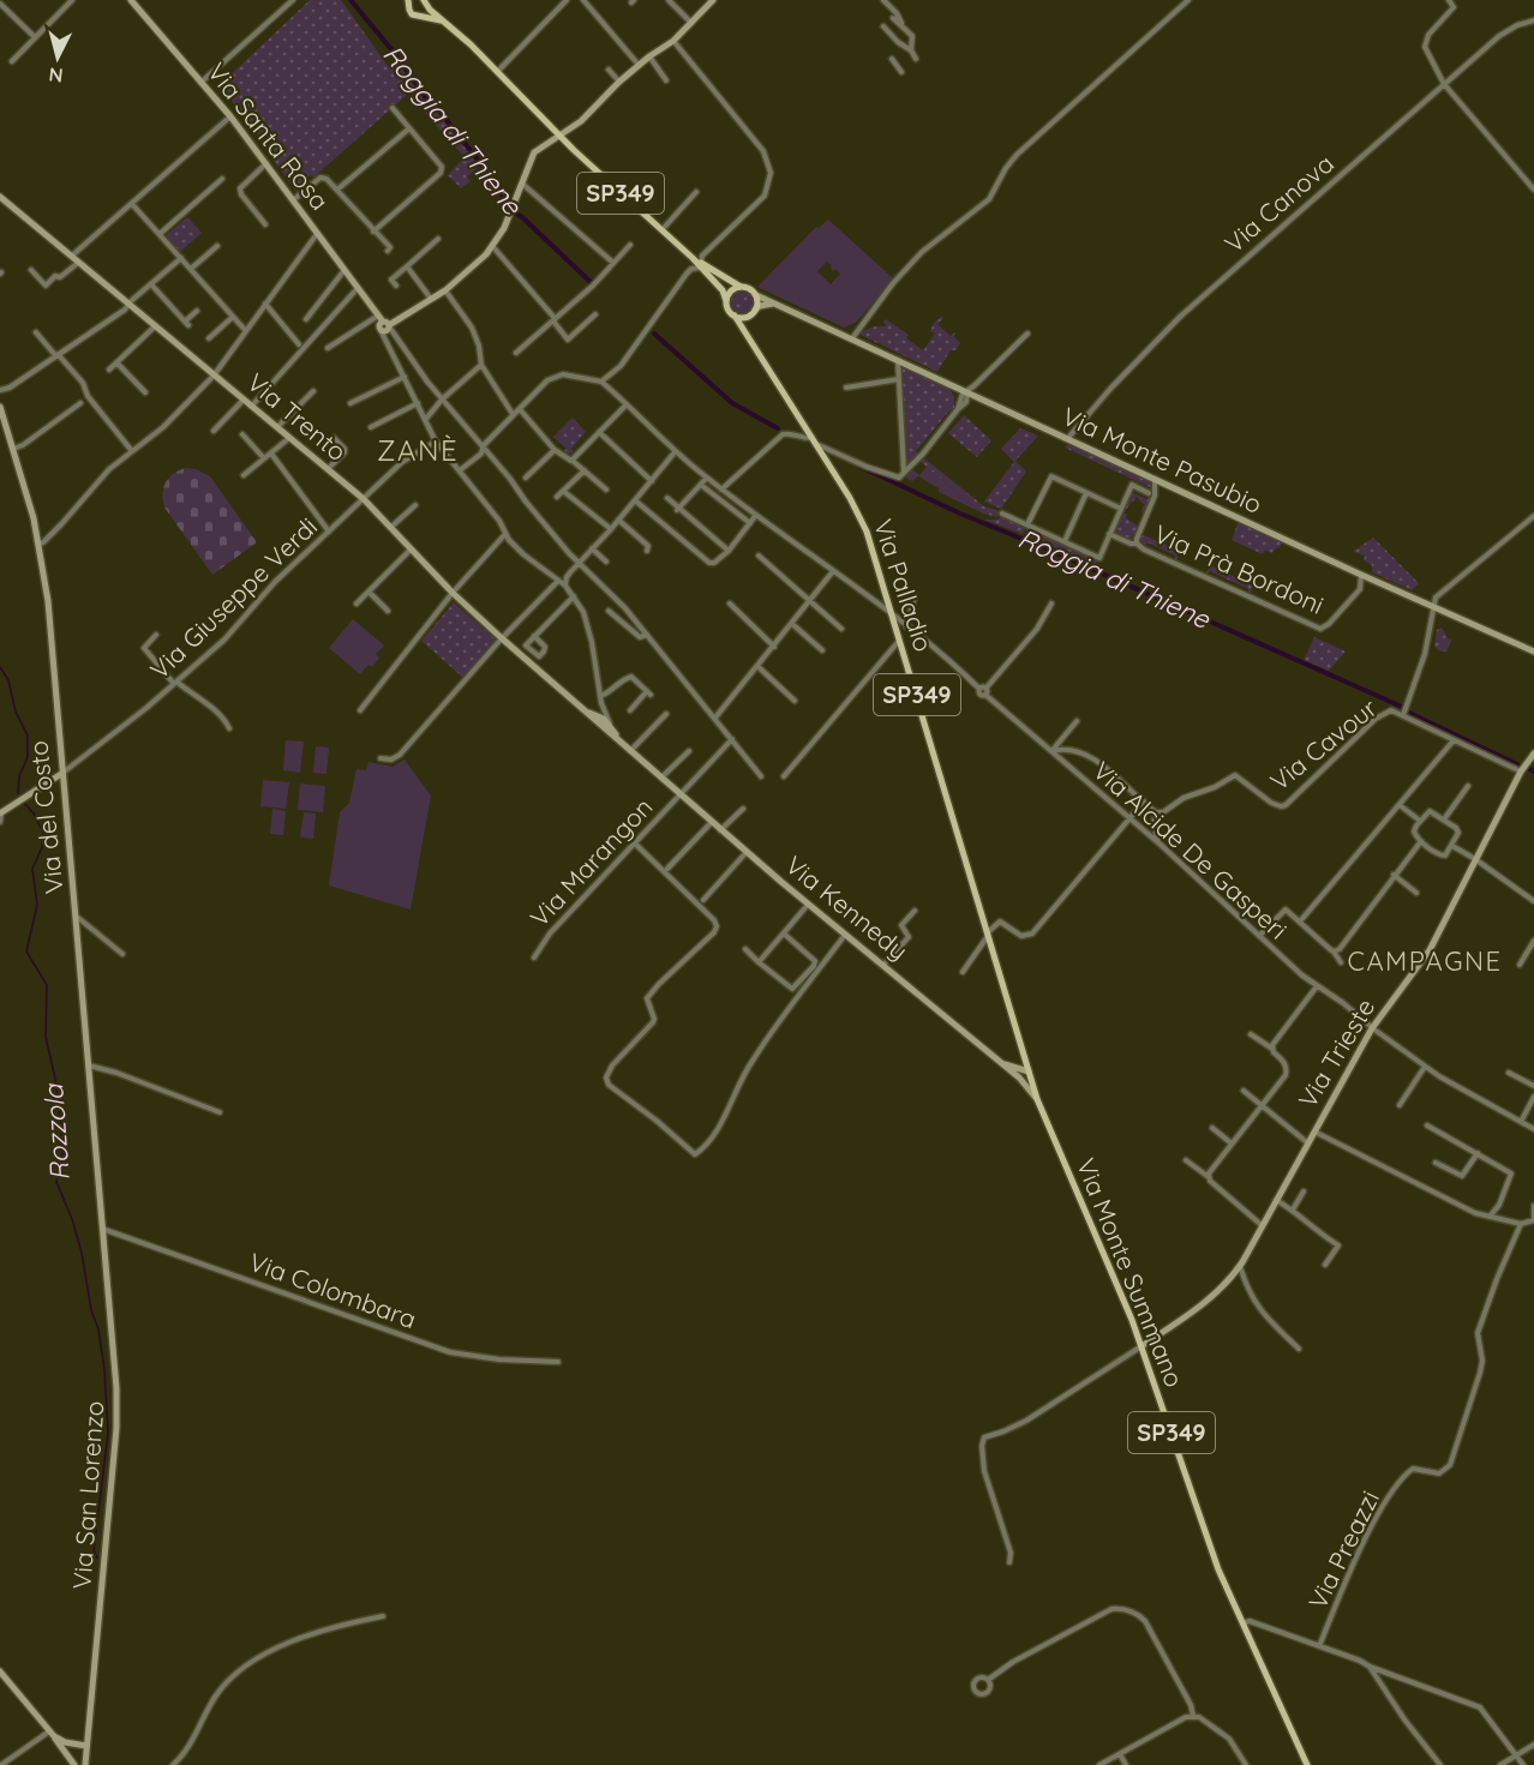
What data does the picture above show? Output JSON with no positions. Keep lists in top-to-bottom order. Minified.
{"streets":{"main road":["SP349","Via Palladio","Via Monte Summano"],"street":["Via Santa Rosa","Via Canova","Via Trento","Via Monte Pasubio","Via Prà Bordoni","Via Giuseppe Verdi","Via Cavour","Via del Costo","Via Alcide De Gasperi","Via Marangon","Via Kennedy","Via Trieste","Via Colombara","Via San Lorenzo","Via Preazzi"]},"crossings":[["SP349","Via Monte Pasubio"],["SP349","Via Palladio"],["Via Canova","Via Monte Pasubio"],["Via Trento","Via Giuseppe Verdi"],["Via Trento","Via Kennedy"],["Via Monte Pasubio","Via Prà Bordoni"],["Via Palladio","Via Alcide De Gasperi"],["Via Palladio","Via Monte Summano"],["Via Giuseppe Verdi","Via del Costo"],["Via Cavour","Via Trieste"],["Via del Costo","Via Colombara"],["Via del Costo","Via San Lorenzo"],["Via Alcide De Gasperi","Via Trieste"],["Via Marangon","Via Kennedy"],["Via Kennedy","Via Monte Summano"],["Via Trieste","Via Monte Summano"],["Via Colombara","Via San Lorenzo"]],"districts":["ZANÈ","CAMPAGNE"],"water":["Roggia di Thiene","Rozzola"],"north":"bottom"}
